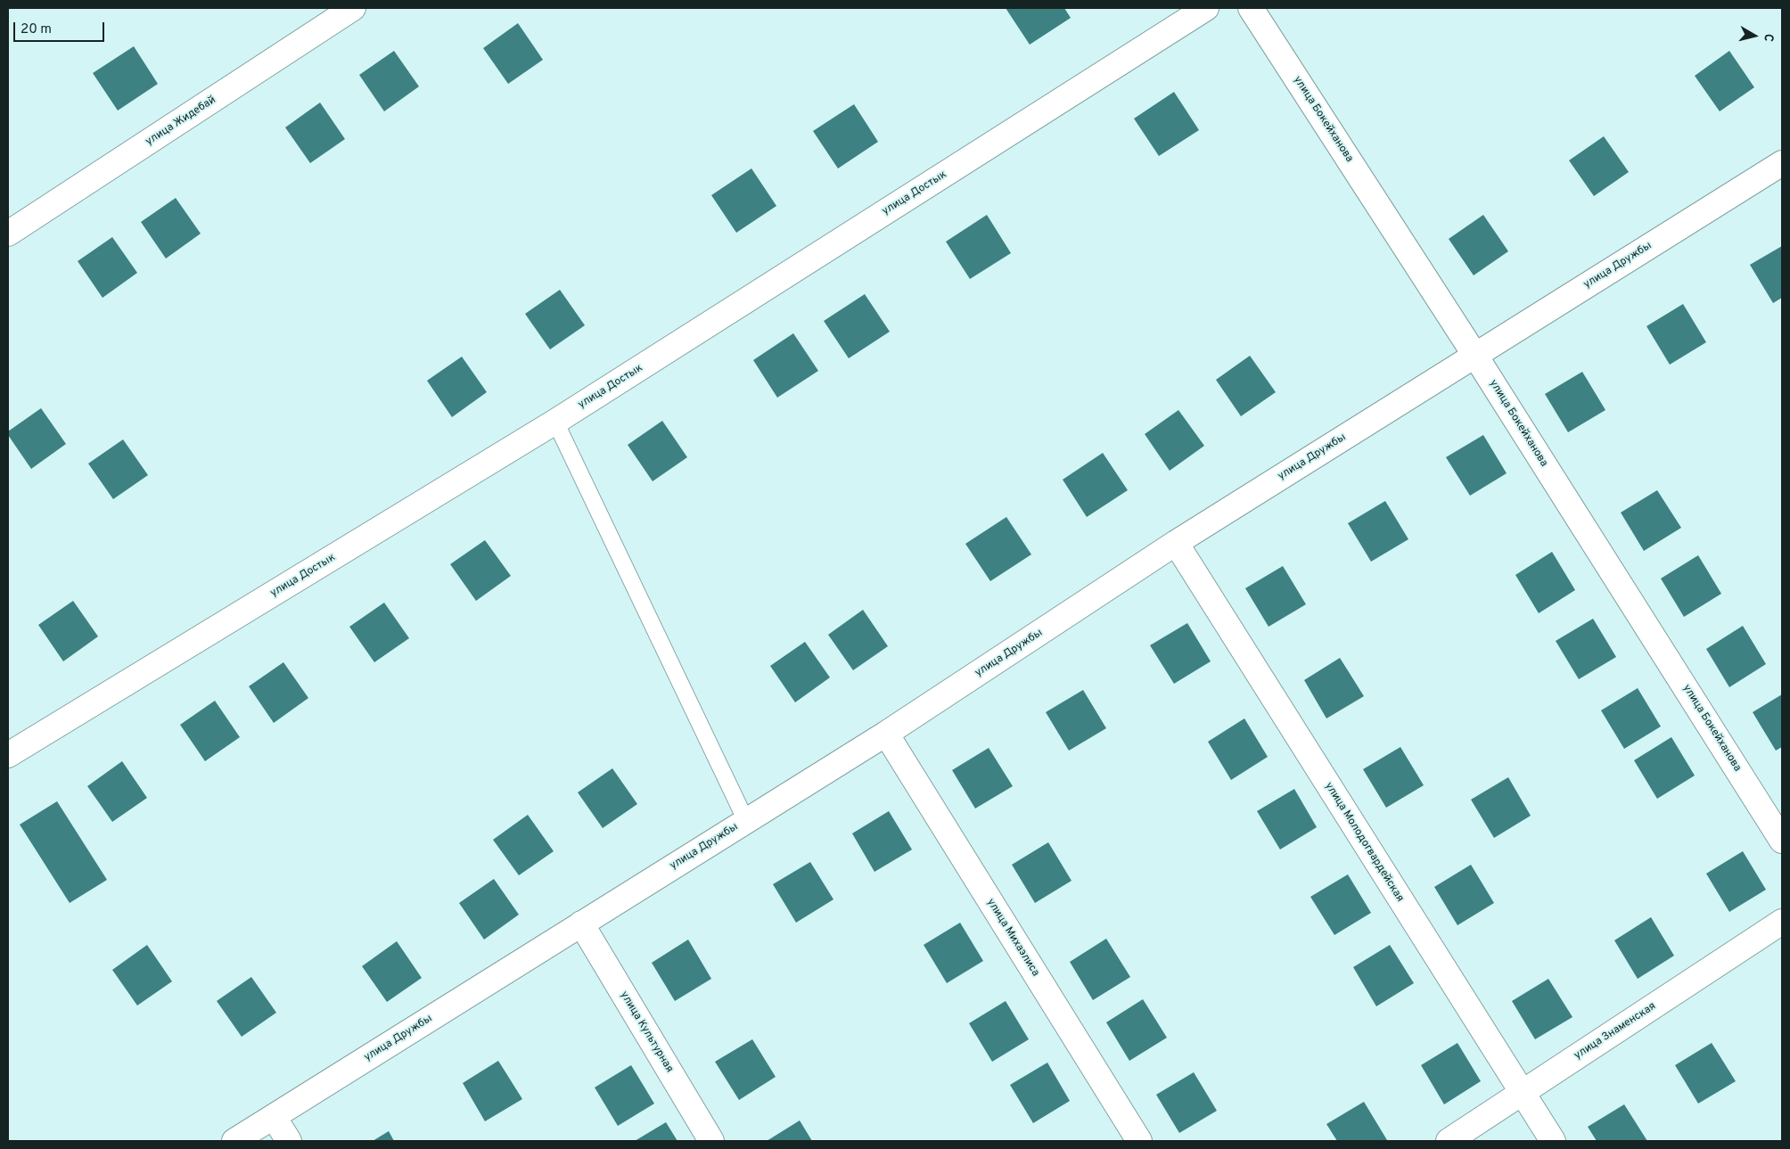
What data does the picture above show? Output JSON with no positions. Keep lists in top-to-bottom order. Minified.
{"streets":{"street":["улица Бокейханова","улица Жидебай","улица Достык","улица Дружбы","улица Молодогвардейская","улица Михаэлиса","улица Знаменская","улица Культурная"]},"crossings":[["улица Бокейханова","улица Дружбы"],["улица Дружбы","улица Молодогвардейская"],["улица Дружбы","улица Михаэлиса"],["улица Дружбы","улица Культурная"],["улица Молодогвардейская","улица Знаменская"]],"scale_bar":"20 m","north":"right"}
